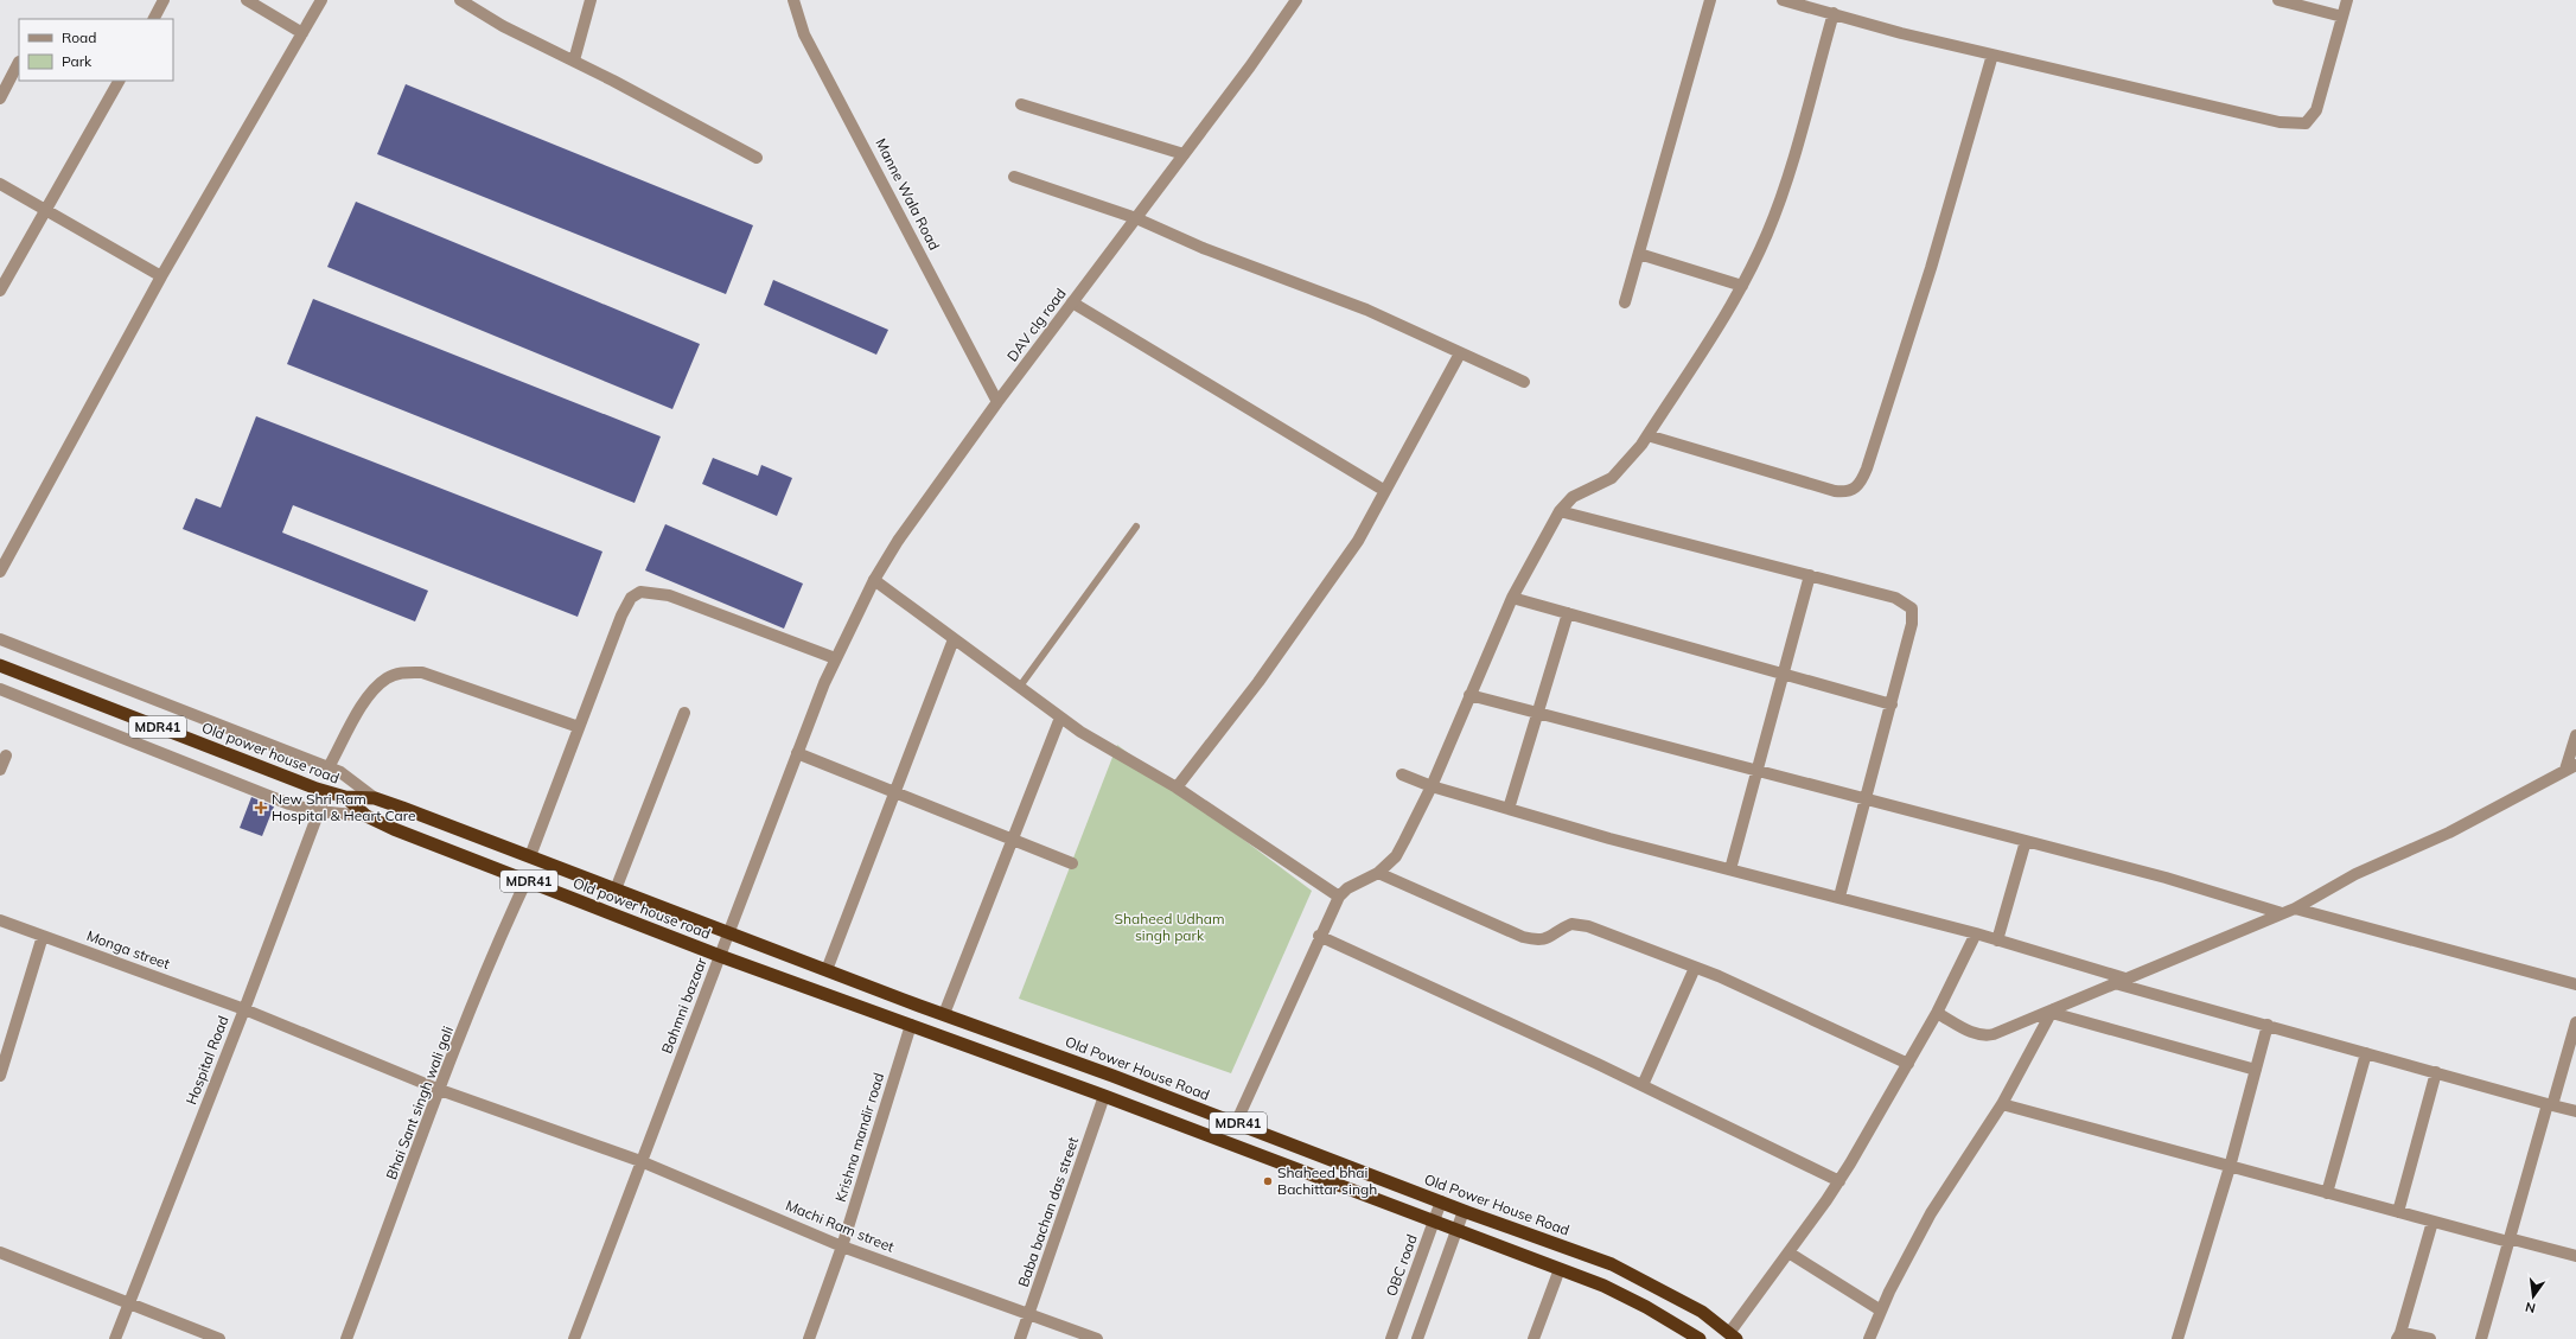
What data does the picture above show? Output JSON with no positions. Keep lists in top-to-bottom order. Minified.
{"streets":{"highway":["MDR41","Old power house road","Old Power House Road"],"street":["Manne Wala Road","DAV clg road","Monga street","Bahmni bazaar","Hospital Road","Bhai Sant singh wali gali","Krishna mandir road","Baba bachan das street","Machi Ram street","OBC road"]},"crossings":[["Manne Wala Road","DAV clg road"],["DAV clg road","Bahmni bazaar"],["Old power house road","Bahmni bazaar"],["Old power house road","Hospital Road"],["Old power house road","Old Power House Road"],["Old power house road","Bhai Sant singh wali gali"],["Monga street","Hospital Road"],["Monga street","Bhai Sant singh wali gali"],["Monga street","Machi Ram street"],["Bahmni bazaar","Old Power House Road"],["Bahmni bazaar","Machi Ram street"],["Old Power House Road","Krishna mandir road"],["Old Power House Road","Baba bachan das street"],["Old Power House Road","OBC road"],["Bhai Sant singh wali gali","Machi Ram street"],["Krishna mandir road","Machi Ram street"],["Baba bachan das street","Machi Ram street"]],"parks":["Shaheed Udham singh park"],"places":{"health":["New Shri Ram Hospital & Heart Care"],"other":["Shaheed bhai Bachittar singh"]},"legend":["Road","Park"],"north":"bottom"}
